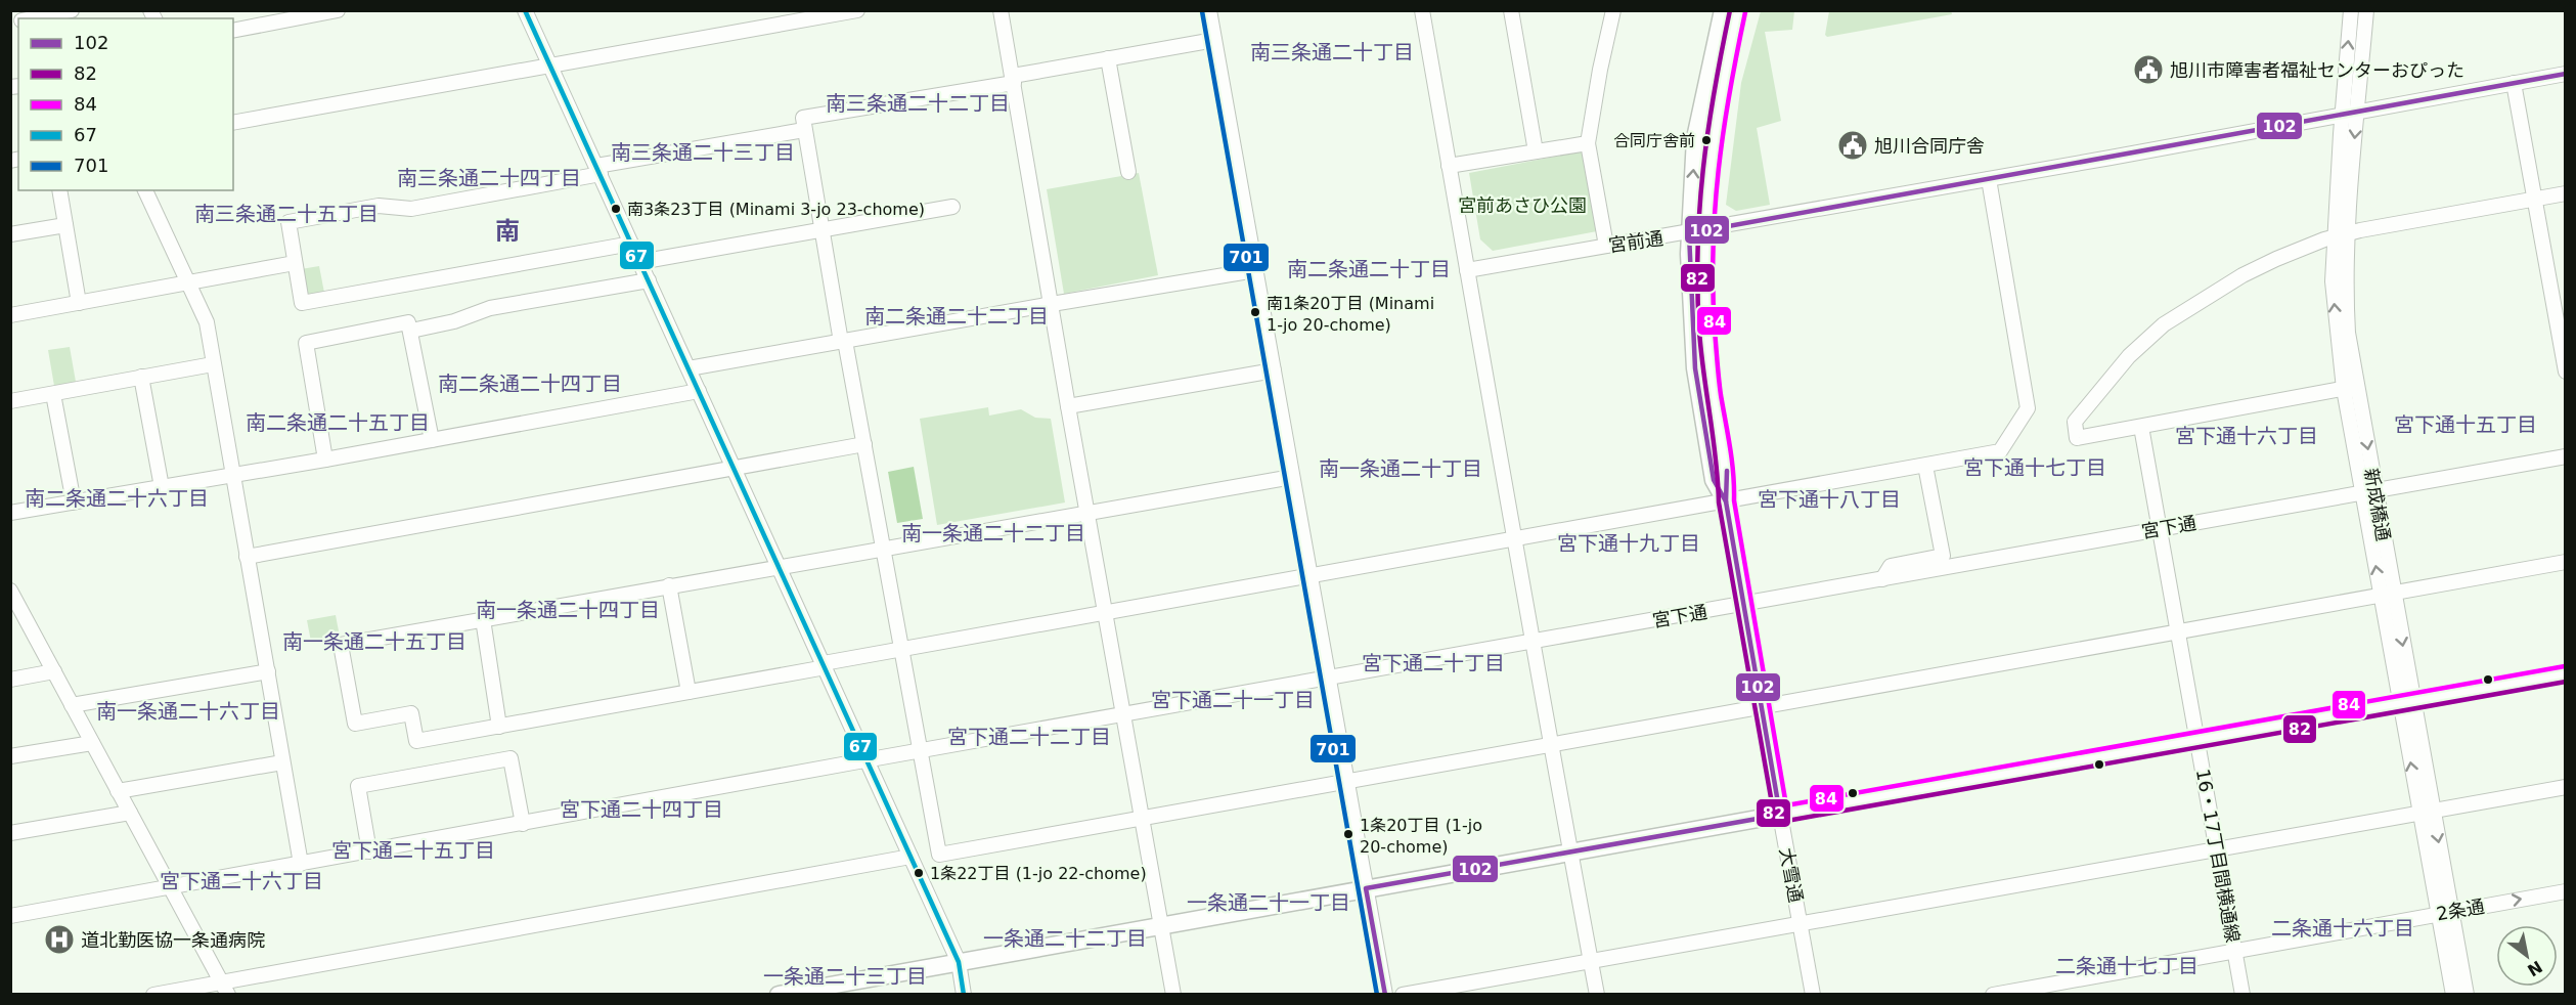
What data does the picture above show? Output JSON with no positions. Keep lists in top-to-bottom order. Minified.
{"streets":{"main road":["大雪通"],"street":["宮前通","新成橋通","宮下通","16・17丁目間横通線","2条通"]},"crossings":[["宮前通","新成橋通"],["宮前通","大雪通"],["新成橋通","宮下通"],["新成橋通","2条通"],["宮下通","16・17丁目間横通線"],["宮下通","大雪通"],["16・17丁目間横通線","2条通"]],"districts":["南三条通二十丁目","南三条通二十二丁目","南三条通二十三丁目","南三条通二十四丁目","南三条通二十五丁目","南","南二条通二十丁目","南二条通二十二丁目","南二条通二十四丁目","南二条通二十五丁目","宮下通十五丁目","宮下通十六丁目","宮下通十七丁目","南一条通二十丁目","南二条通二十六丁目","宮下通十八丁目","南一条通二十二丁目","宮下通十九丁目","南一条通二十四丁目","南一条通二十五丁目","宮下通二十丁目","宮下通二十一丁目","南一条通二十六丁目","宮下通二十二丁目","宮下通二十四丁目","宮下通二十五丁目","宮下通二十六丁目","一条通二十一丁目","二条通十六丁目","一条通二十二丁目","二条通十七丁目","一条通二十三丁目"],"parks":["宮前あさひ公園"],"places":{"public building":["旭川市障害者福祉センターおぴった","旭川合同庁舎"],"other":["合同庁舎前","南3条23丁目 (Minami 3-jo 23-chome)","南1条20丁目 (Minami 1-jo 20-chome)","1条20丁目 (1-jo 20-chome)","1条22丁目 (1-jo 22-chome)"],"hospital":["道北勤医協一条通病院"]},"lines":["transit line 82","transit line 67","transit line 701","transit line 84","transit line 102"],"legend":["102","82","84","67","701"],"north":"bottom right"}
